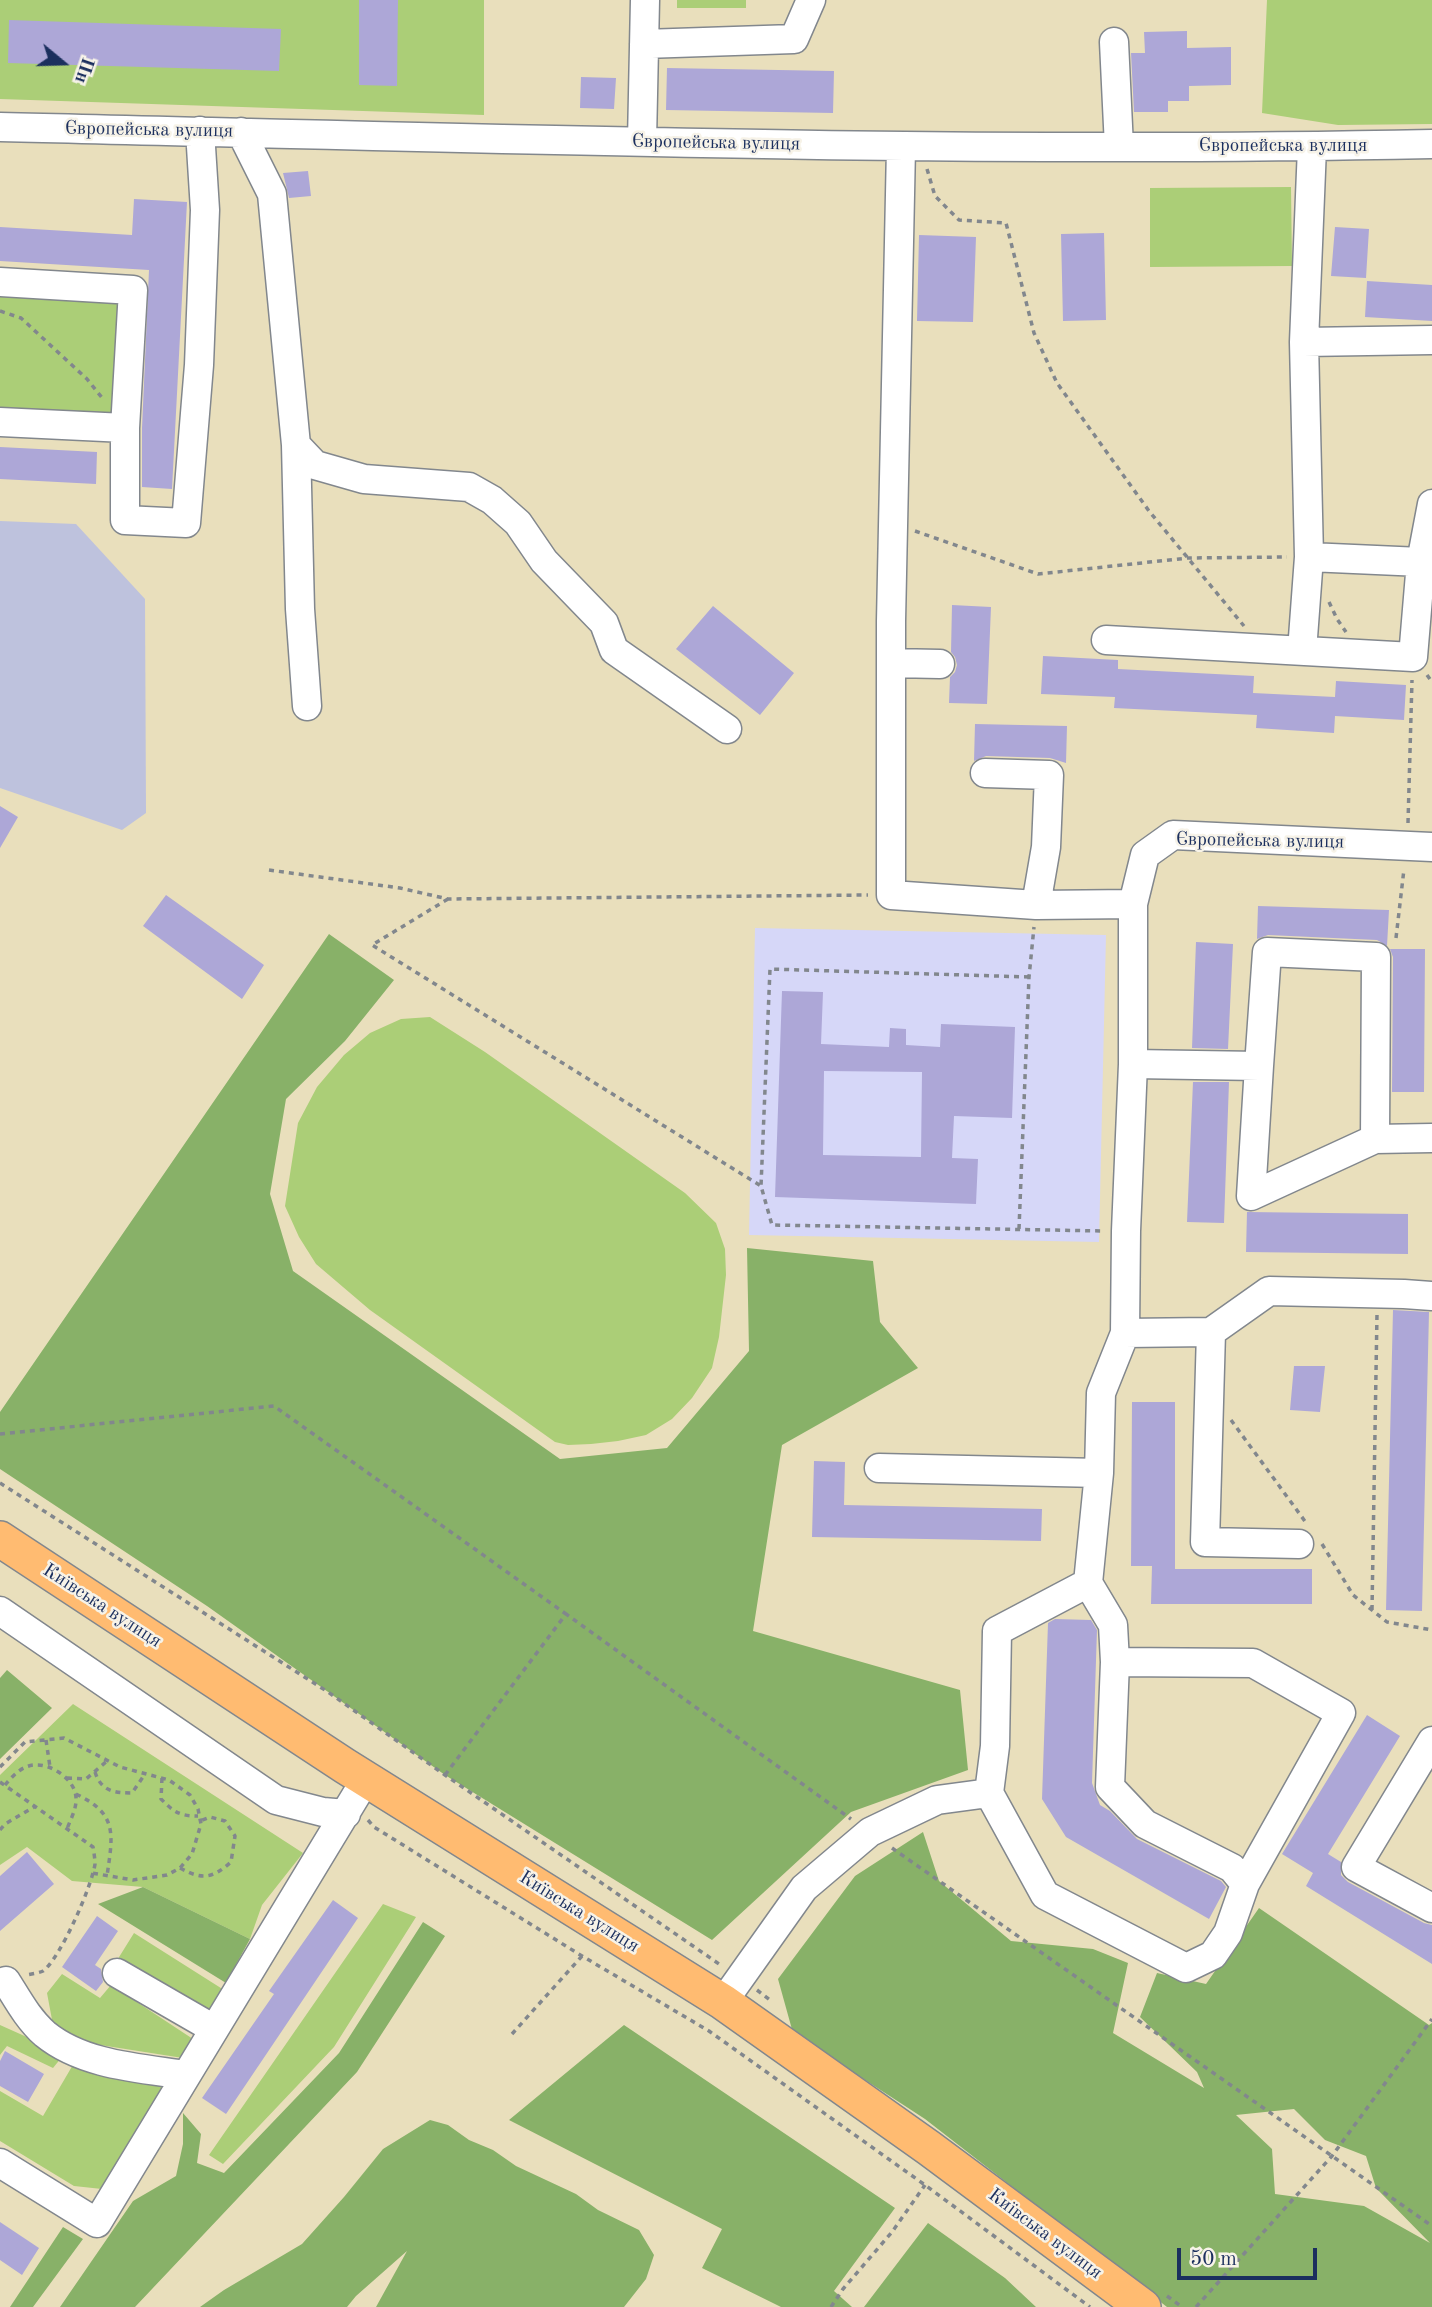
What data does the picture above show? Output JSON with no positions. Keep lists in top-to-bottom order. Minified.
{"streets":{"main road":["Київська вулиця"],"street":["Європейська вулиця"]},"scale_bar":"50 m","north":"right"}
